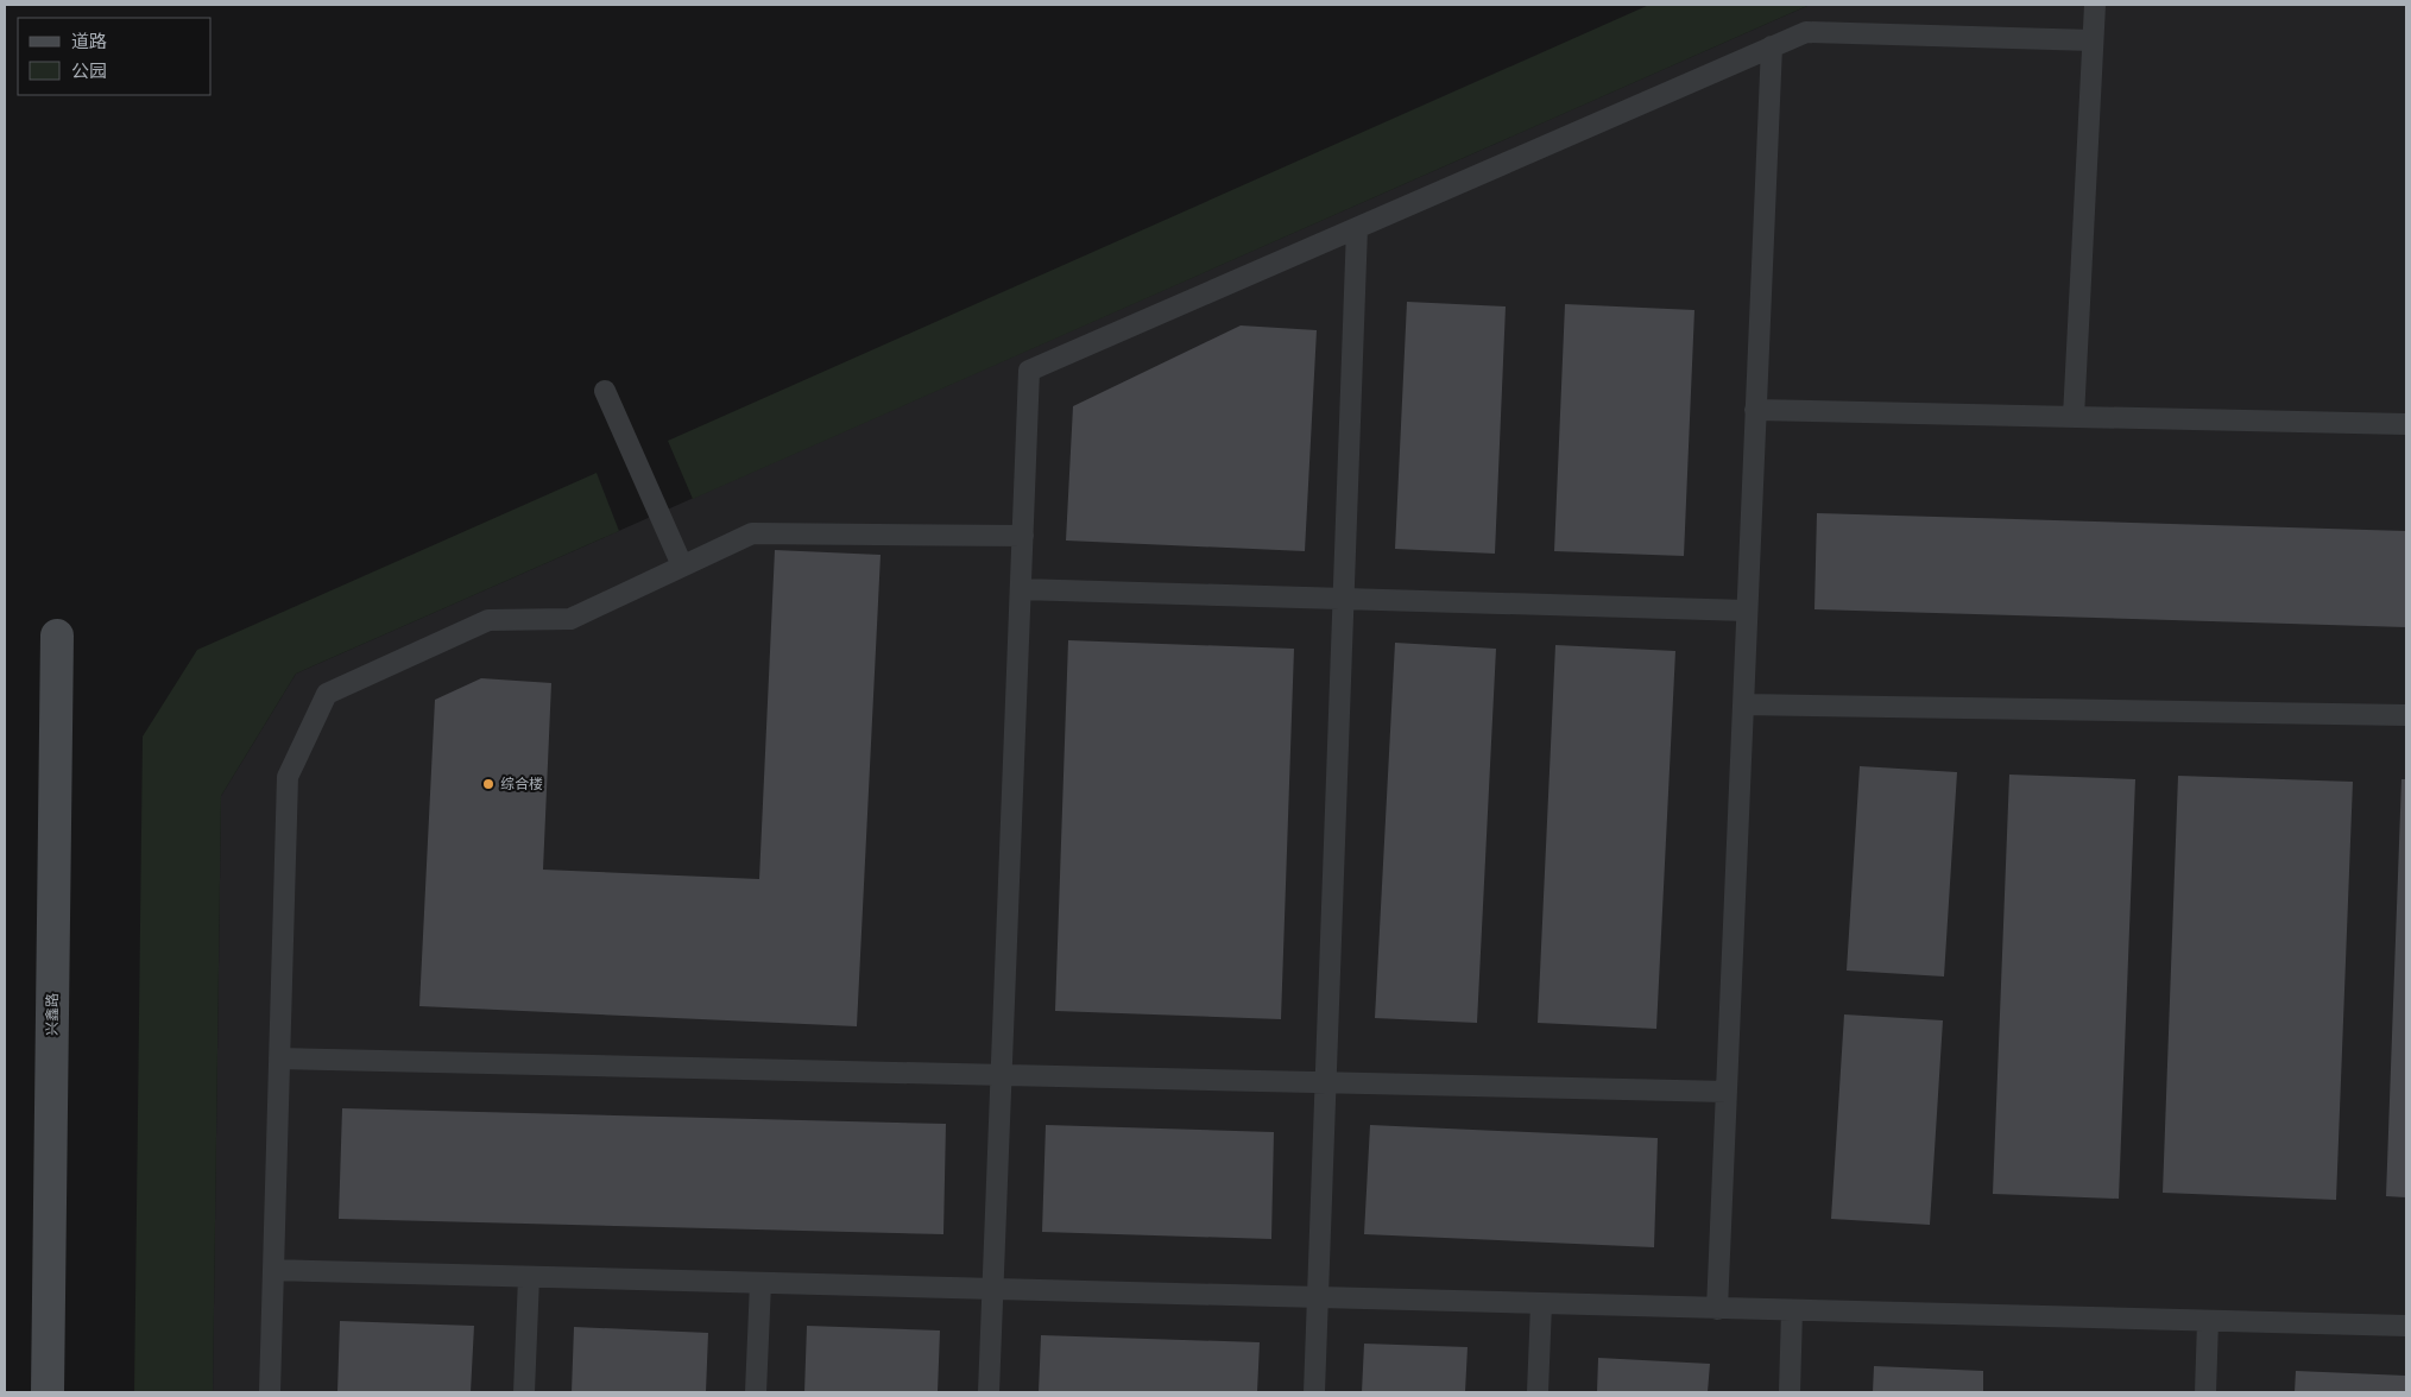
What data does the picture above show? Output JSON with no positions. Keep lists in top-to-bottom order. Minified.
{"streets":{"main road":["兴鑫路"]},"places":["综合楼"],"legend":["道路","公园"]}
